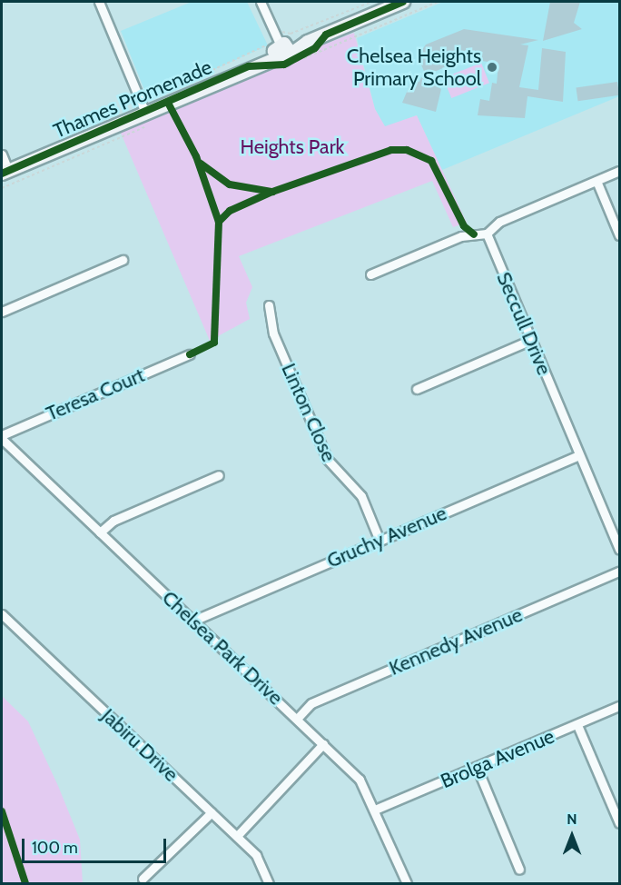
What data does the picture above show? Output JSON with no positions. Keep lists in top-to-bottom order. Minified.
{"streets":{"main road":["Thames Promenade"],"street":["Seccull Drive","Teresa Court","Linton Close","Gruchy Avenue","Kennedy Avenue","Chelsea Park Drive","Jabiru Drive","Brolga Avenue"]},"crossings":[["Seccull Drive","Gruchy Avenue"],["Linton Close","Gruchy Avenue"],["Gruchy Avenue","Chelsea Park Drive"],["Kennedy Avenue","Chelsea Park Drive"],["Chelsea Park Drive","Brolga Avenue"]],"parks":["Heights Park"],"places":["Chelsea Heights Primary School"],"scale_bar":"100 m","north":"top"}
